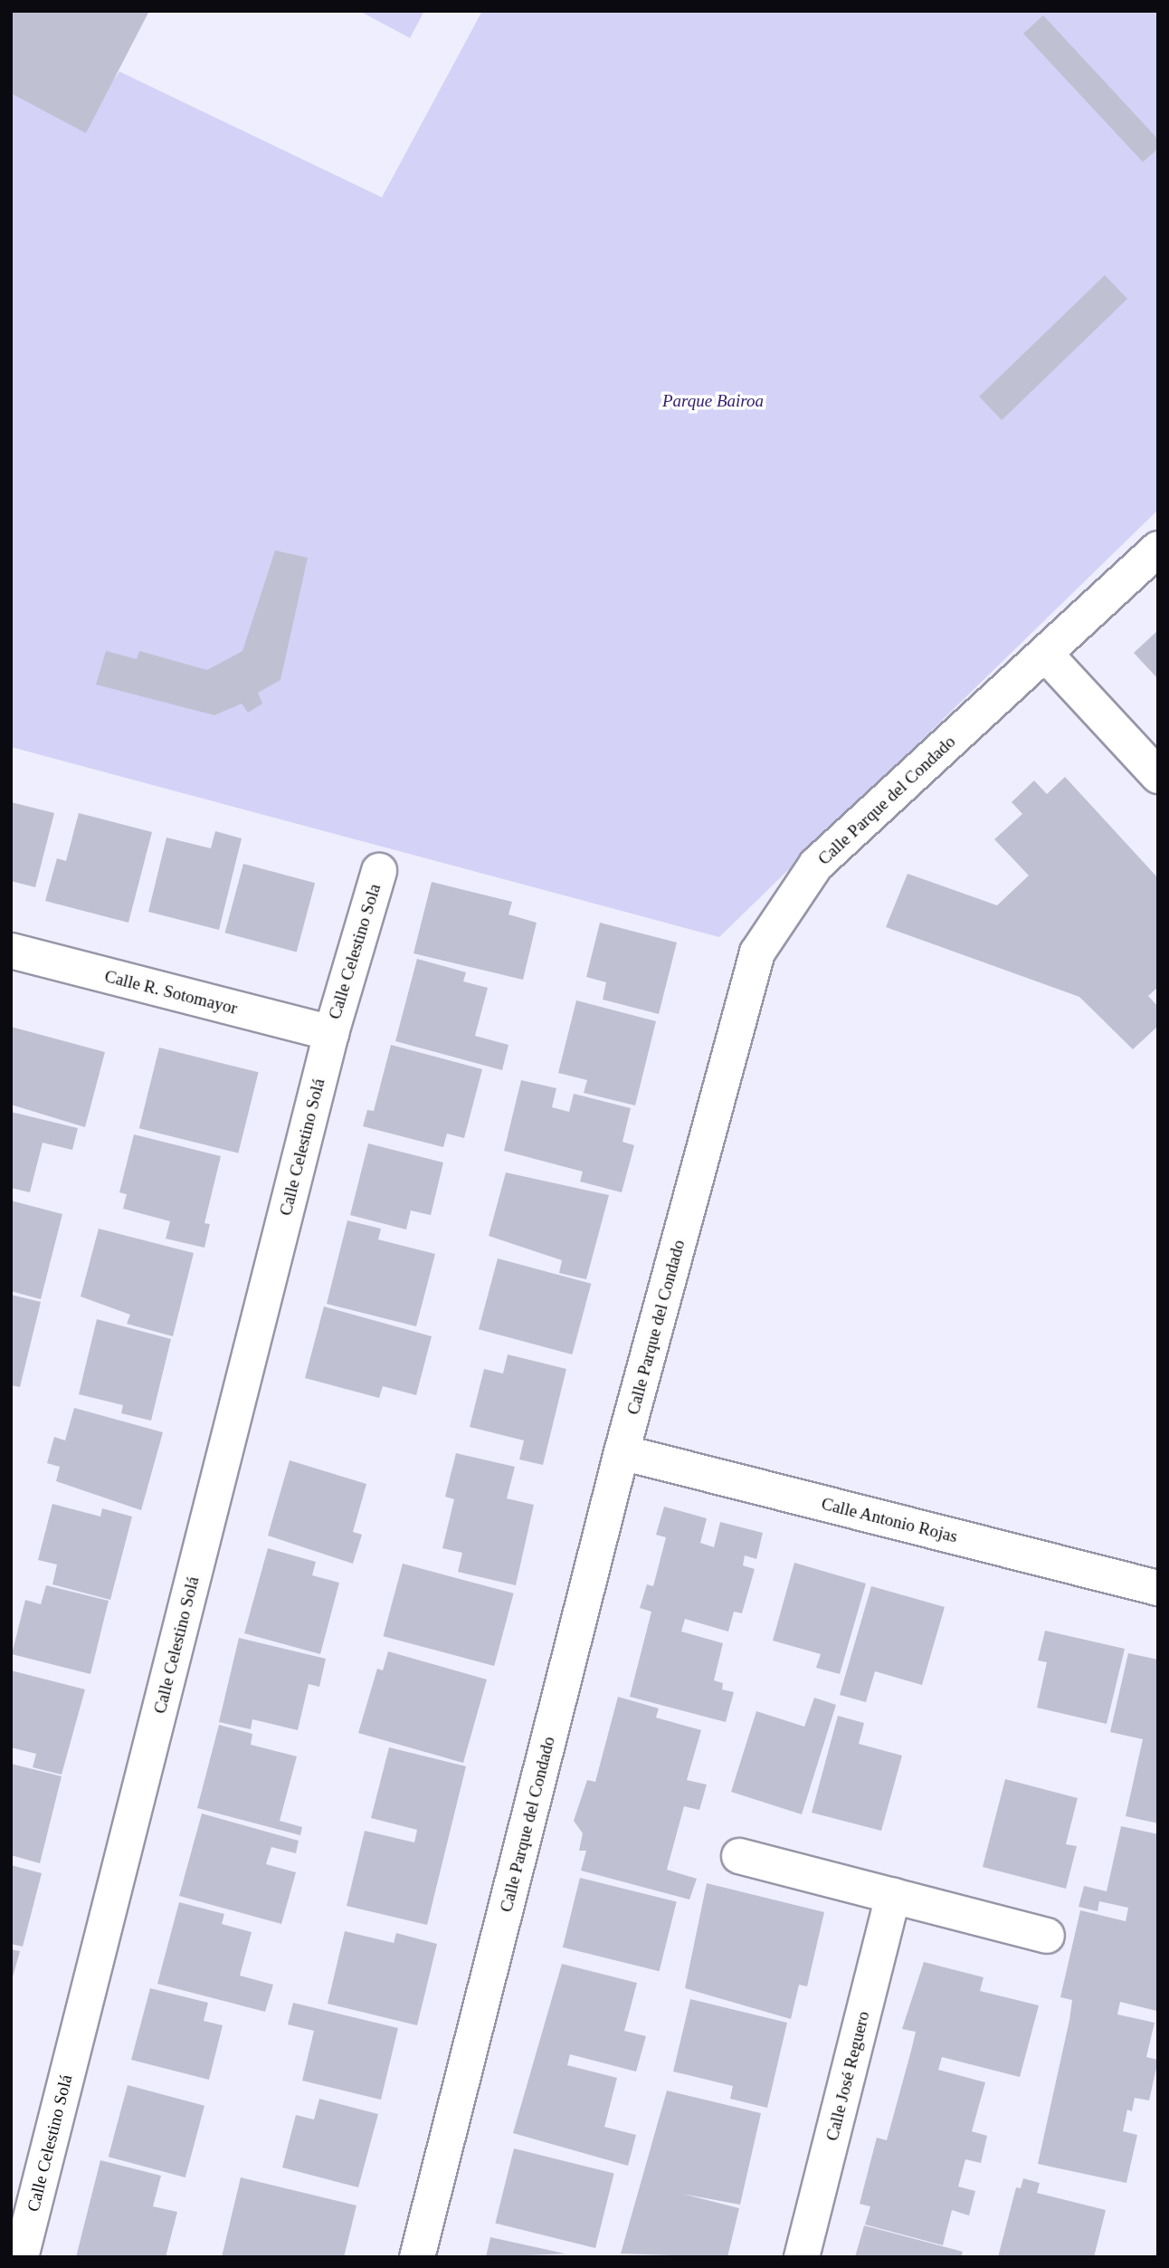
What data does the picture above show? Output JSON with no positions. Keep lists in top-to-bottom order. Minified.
{"streets":{"street":["Calle Parque del Condado","Calle Celestino Sola","Calle R. Sotomayor","Calle Celestino Solá","Calle Antonio Rojas","Calle José Reguero"]},"crossings":[["Calle Parque del Condado","Calle Antonio Rojas"],["Calle Celestino Sola","Calle R. Sotomayor"],["Calle Celestino Sola","Calle Celestino Solá"],["Calle R. Sotomayor","Calle Celestino Solá"]],"parks":["Parque Bairoa"]}
